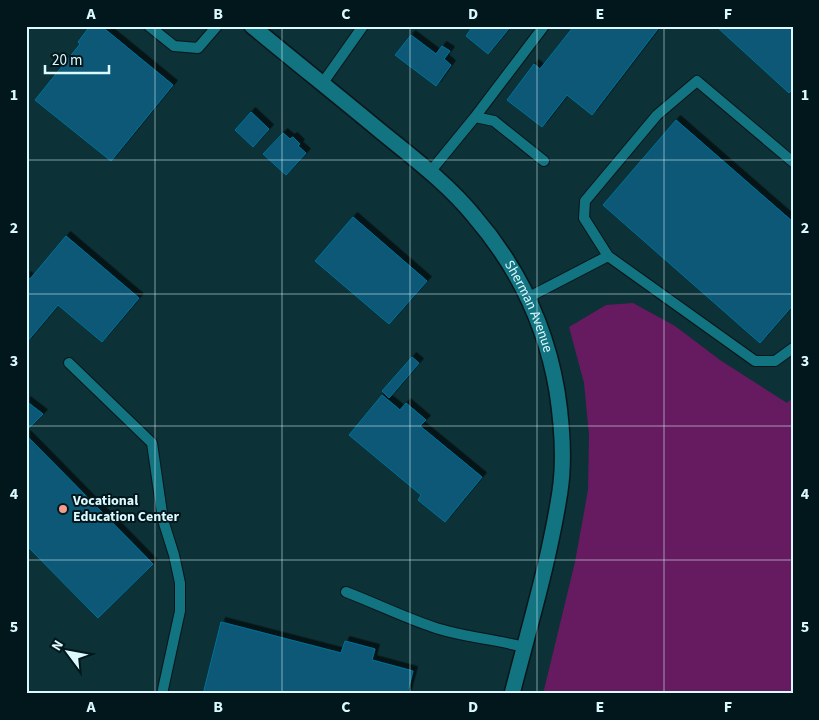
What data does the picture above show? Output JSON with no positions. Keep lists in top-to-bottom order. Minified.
{"streets":{"main road":["Sherman Avenue"]},"places":["Vocational Education Center"],"scale_bar":"20 m","north":"top left","grid":{"columns":["A","B","C","D","E","F"],"rows":["1","2","3","4","5"]}}
